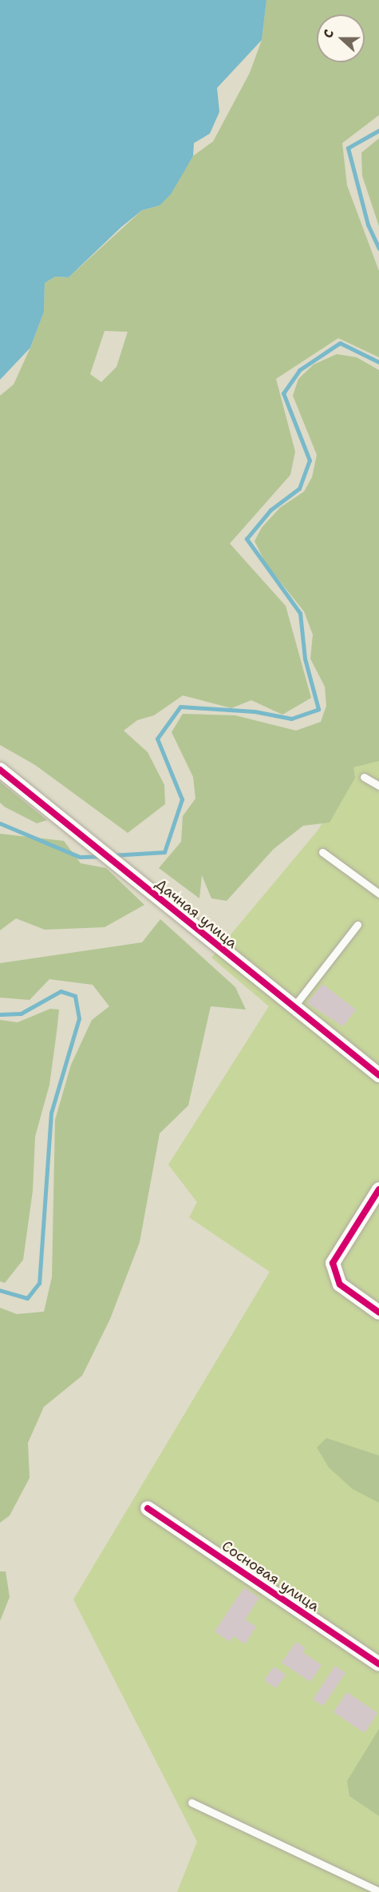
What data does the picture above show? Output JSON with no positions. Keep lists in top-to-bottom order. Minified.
{"streets":{"street":["Дачная улица","Сосновая улица"]},"north":"left"}
